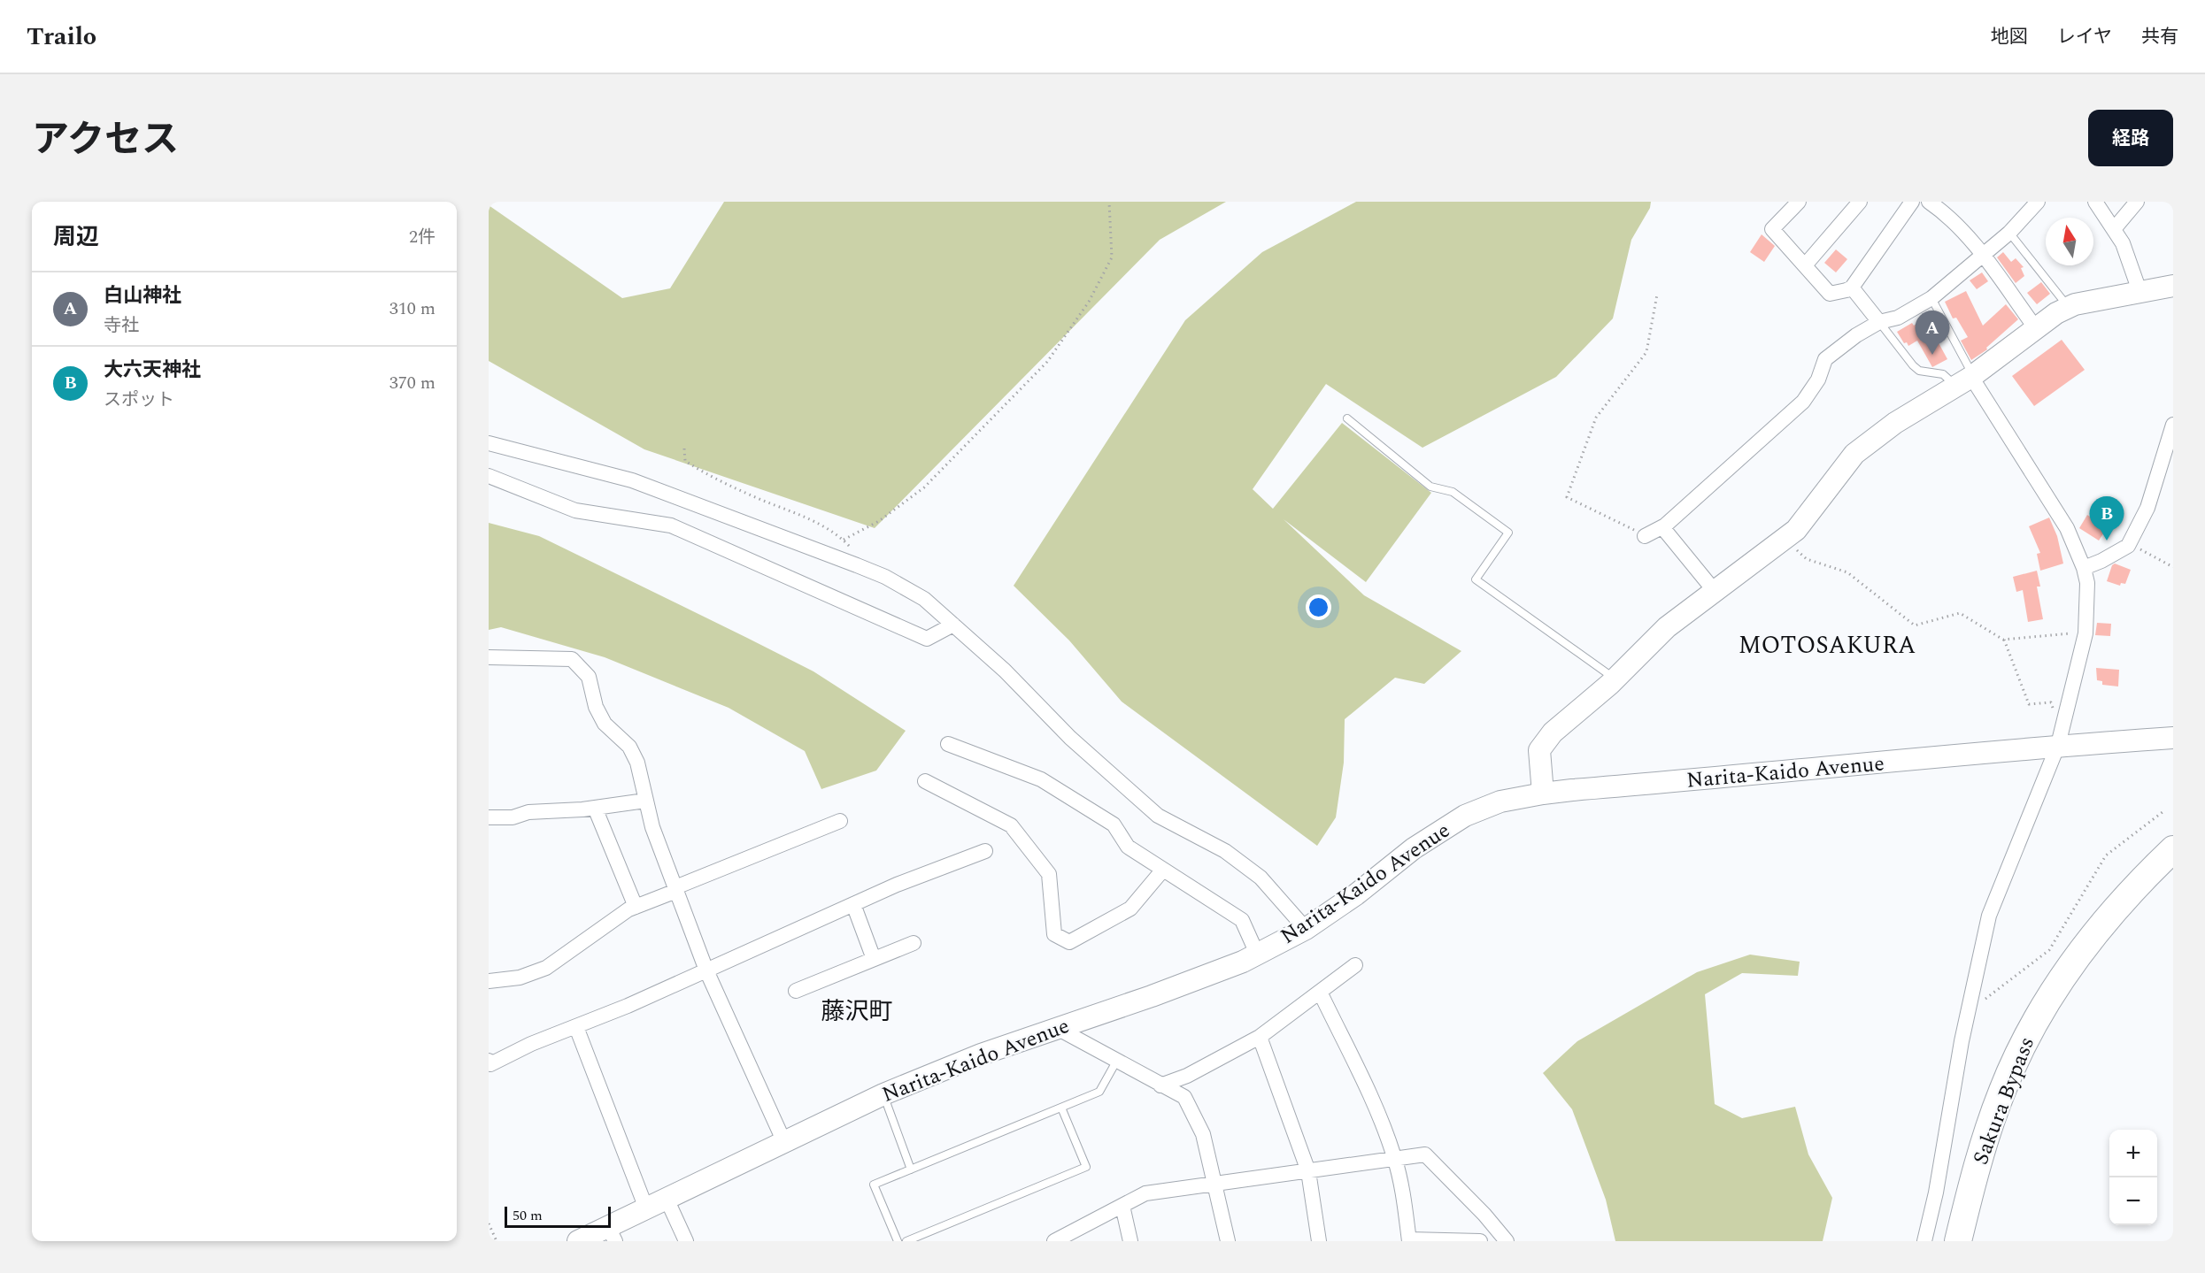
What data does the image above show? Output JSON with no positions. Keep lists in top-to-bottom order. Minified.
{"streets":{"highway":["Sakura Bypass"],"street":["Narita-Kaido Avenue"]},"districts":["MOTOSAKURA","藤沢町"],"scale_bar":"50 m","north":"top","page":{"header":"Trailo","nav":["地図","レイヤ","共有"],"title":"アクセス","buttons":"経路","heading":["周辺","2件"],"list":[{"mark":"A","name":"白山神社","note":"寺社","value":"310 m"},{"mark":"B","name":"大六天神社","note":"スポット","value":"370 m"}],"pins":["A","B"],"map_buttons":["+","−"],"scale":"50 m"}}
